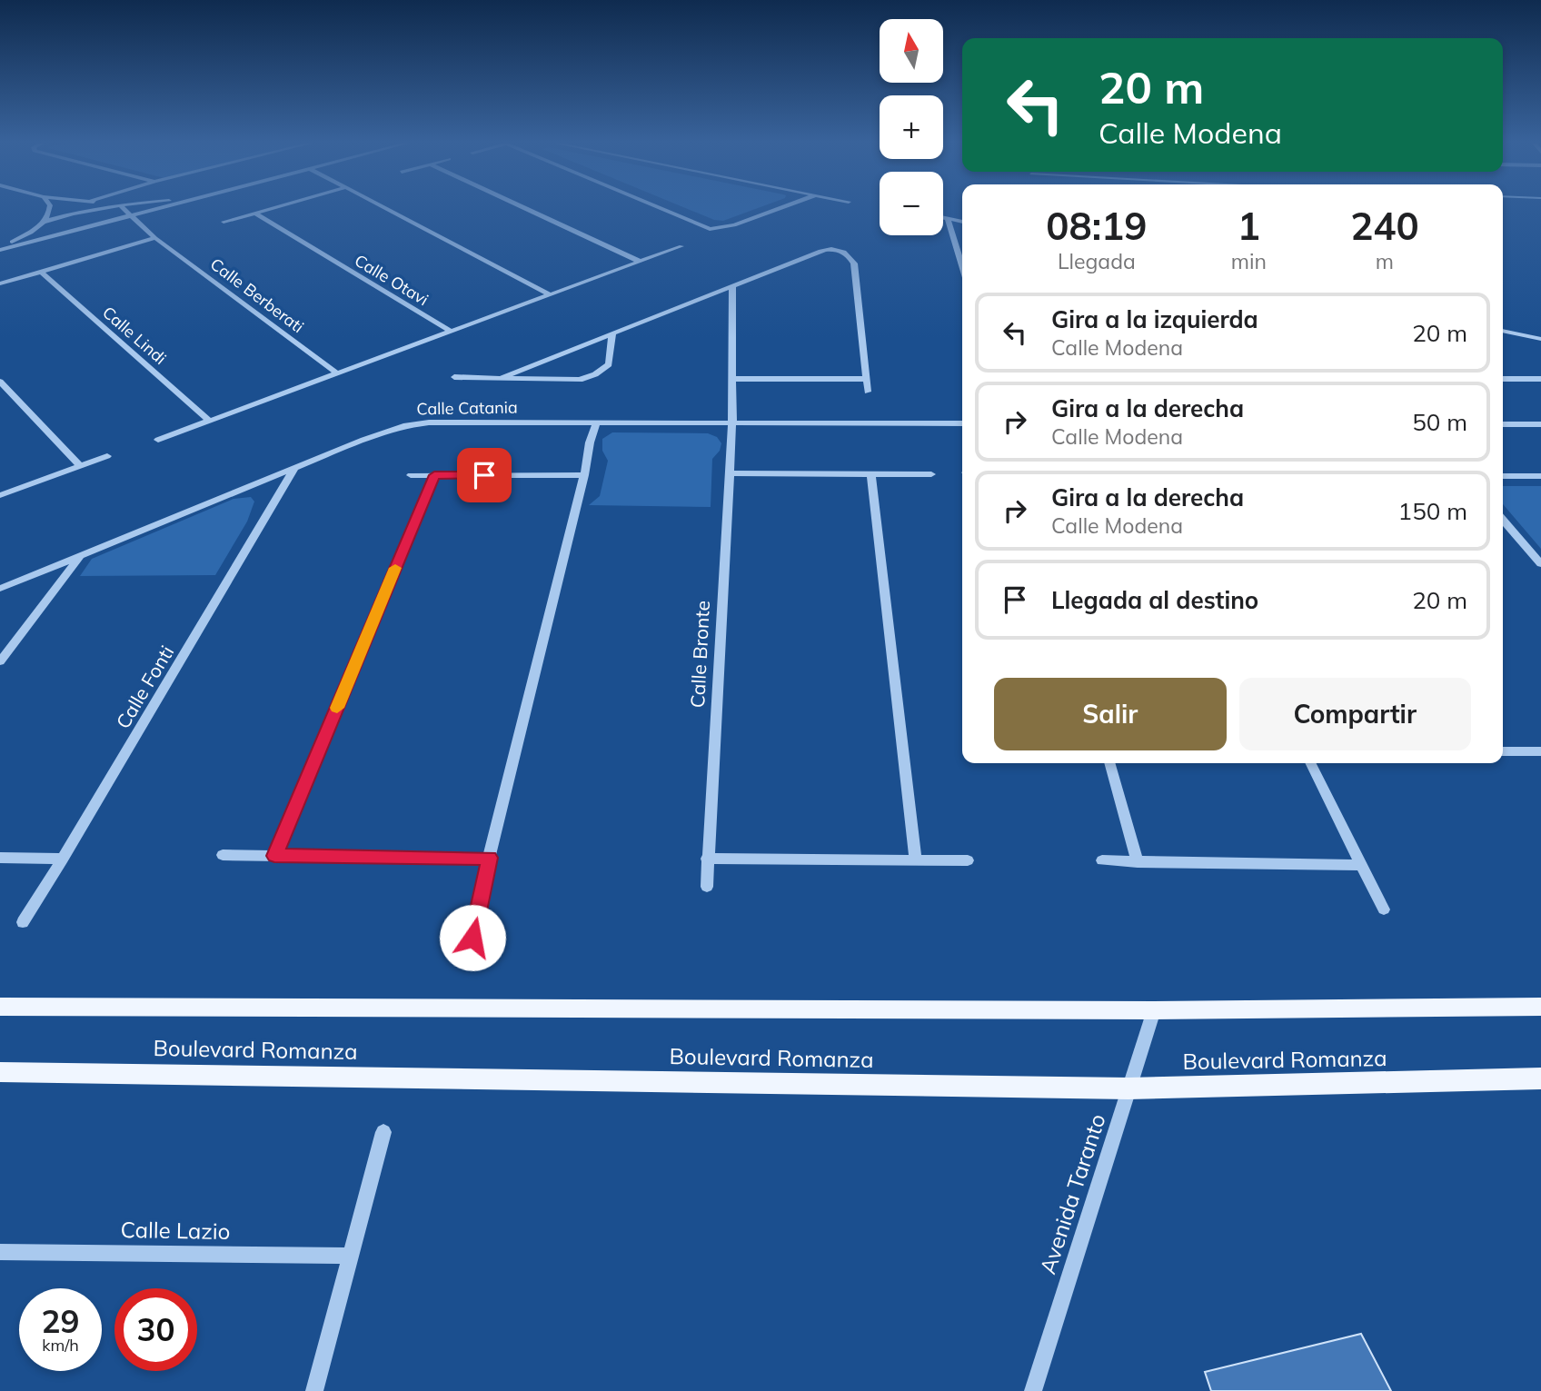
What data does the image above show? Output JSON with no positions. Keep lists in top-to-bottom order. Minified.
{"streets":{"main road":["Boulevard Romanza"],"street":["Calle Otavi","Calle Berberati","Calle Lindi","Calle Catania","Calle Bronte","Calle Fonti","Avenida Taranto","Calle Lazio"]},"crossings":[["Calle Catania","Calle Bronte"],["Calle Catania","Calle Fonti"],["Boulevard Romanza","Avenida Taranto"]],"north":"top","page":{"map_buttons":["+","−"],"turn":["20 m","Calle Modena"],"eta":["08:19","Llegada","1","min","240","m"],"list":[{"name":"Gira a la izquierda","note":"Calle Modena","value":"20 m"},{"name":"Gira a la derecha","note":"Calle Modena","value":"50 m"},{"name":"Gira a la derecha","note":"Calle Modena","value":"150 m"},{"name":"Llegada al destino","value":"20 m"}],"buttons":["Salir","Compartir"],"speed":"29 km/h","limit":"30"}}
